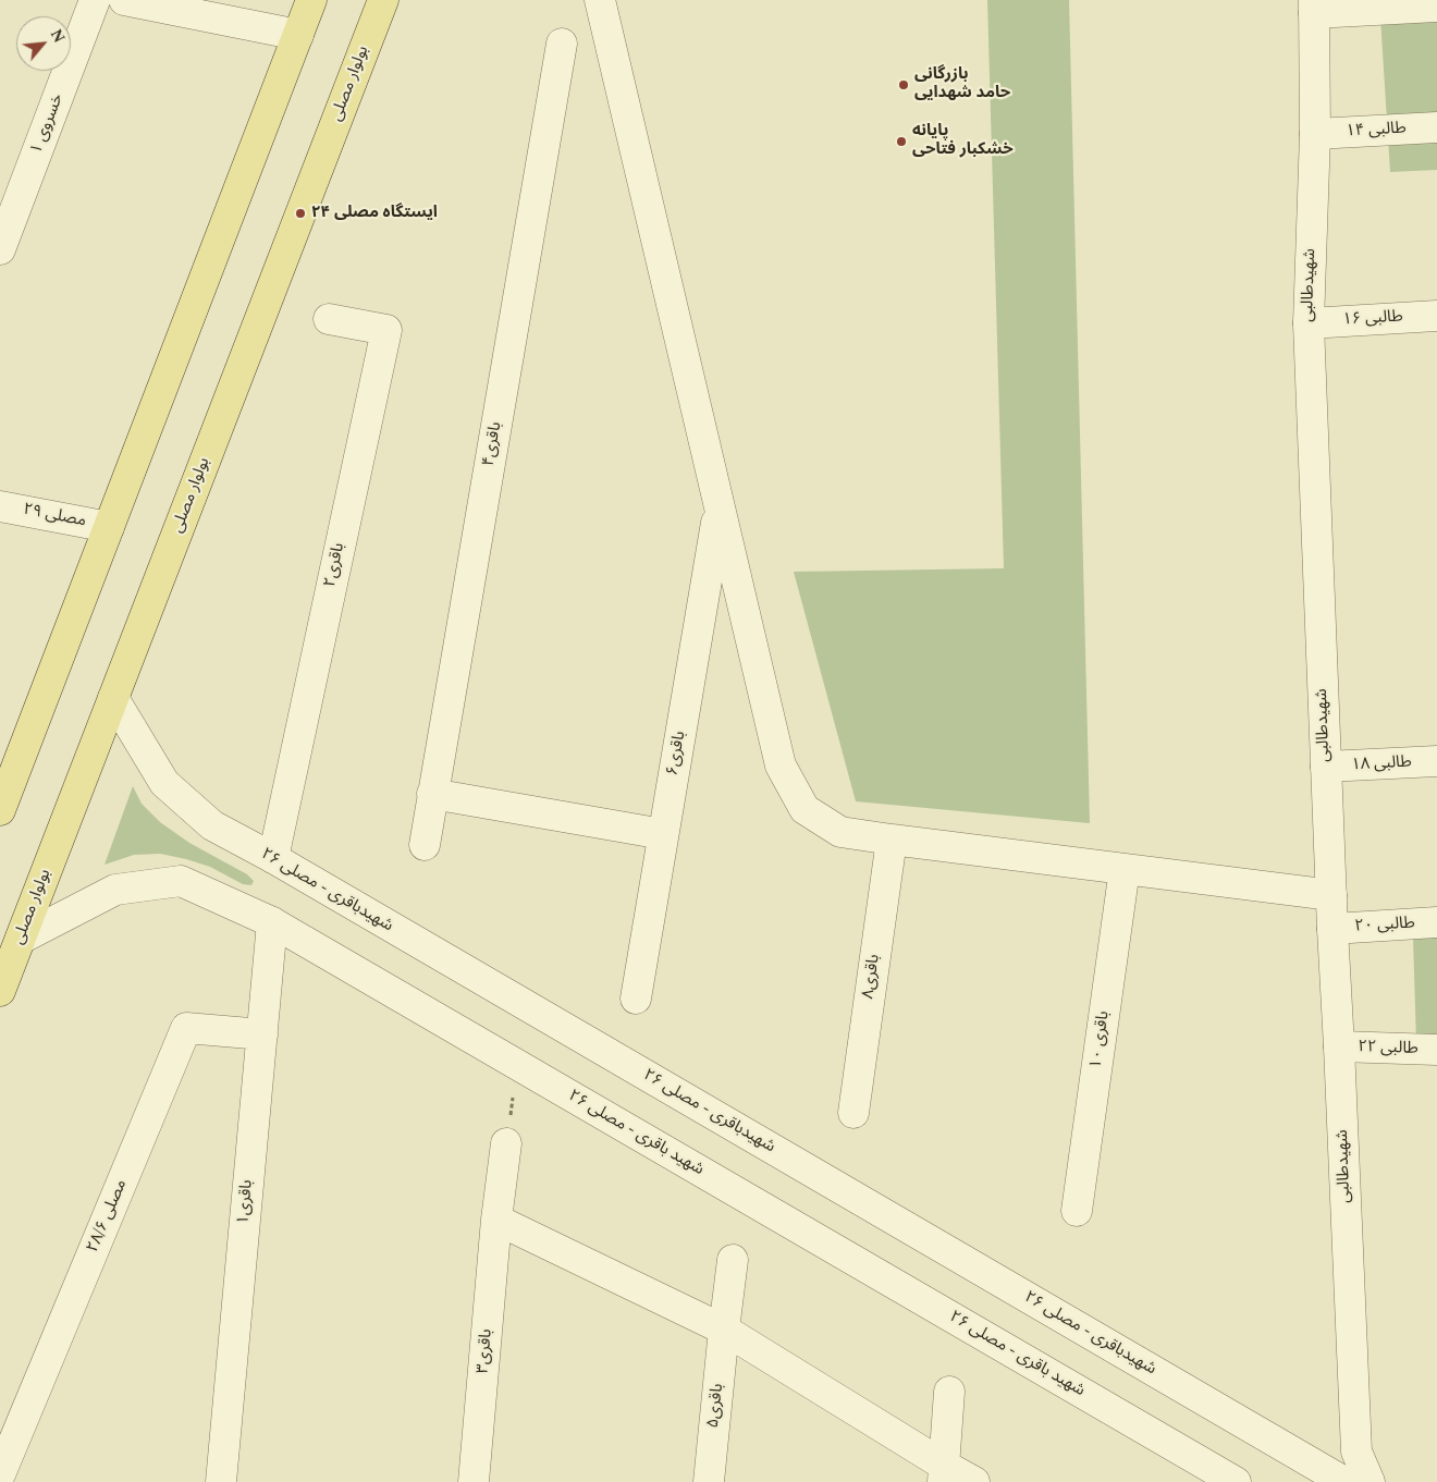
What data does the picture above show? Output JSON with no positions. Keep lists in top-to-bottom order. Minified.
{"streets":{"main road":["بولوار مصلی"],"street":["خسروی ۱","طالبی ۱۴","شهیدطالبی","طالبی ۱۶","باقری۴","مصلی ۲۹","باقری۲","باقری۶","طالبی ۱۸","شهیدباقری - مصلی ۲۶","طالبی ۲۰","باقری۸","باقری ۱۰","طالبی ۲۲","شهید باقری - مصلی ۲۶","باقری۱","مصلی ۲۸/۶","باقری۳","باقری۵"]},"crossings":[["بولوار مصلی","شهیدباقری - مصلی ۲۶"],["بولوار مصلی","شهید باقری - مصلی ۲۶"],["طالبی ۱۴","شهیدطالبی"],["شهیدطالبی","طالبی ۱۶"],["شهیدطالبی","طالبی ۱۸"],["شهیدطالبی","شهیدباقری - مصلی ۲۶"],["شهیدطالبی","طالبی ۲۰"],["شهیدطالبی","طالبی ۲۲"],["باقری۲","شهیدباقری - مصلی ۲۶"],["شهید باقری - مصلی ۲۶","باقری۱"],["باقری۱","مصلی ۲۸/۶"]],"places":["بازرگانی حامد شهدایی","پایانه خشکبار فتاحی","ایستگاه مصلی ۲۴"],"north":"top right"}
